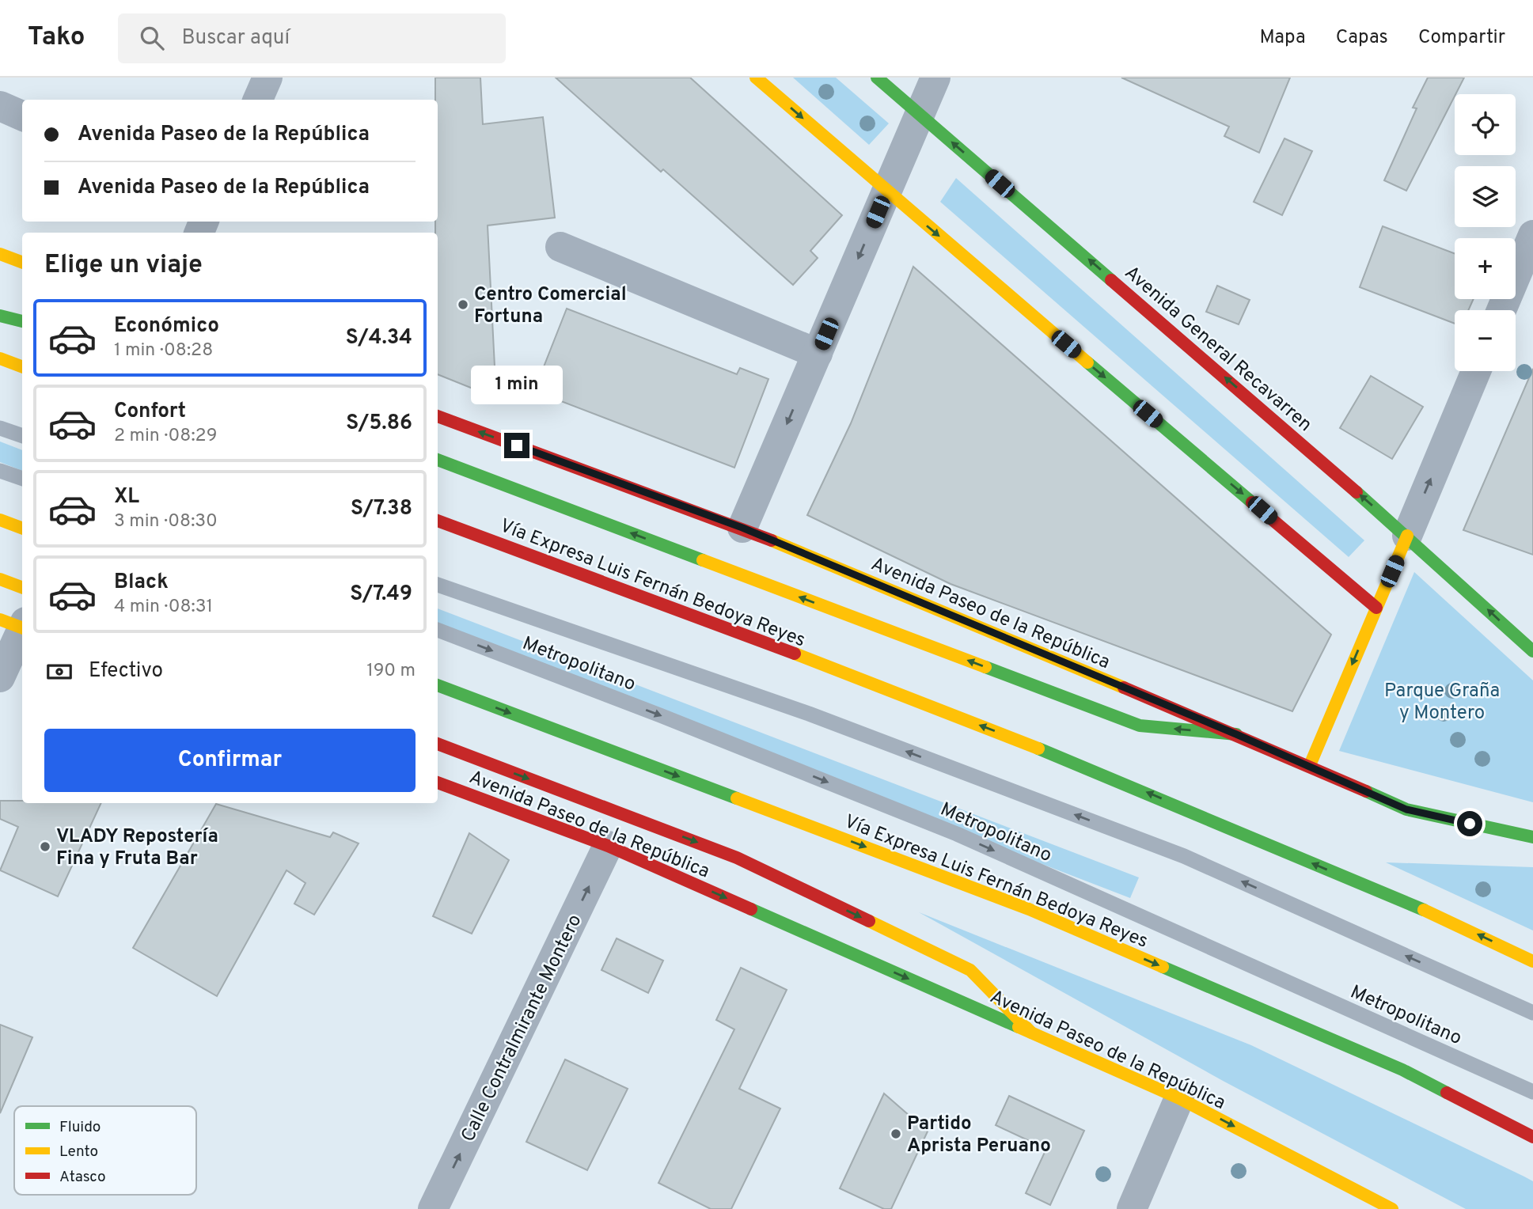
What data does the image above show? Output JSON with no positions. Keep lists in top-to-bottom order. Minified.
{"streets":{"main road":["Avenida General Recavarren","Vía Expresa Luis Fernán Bedoya Reyes","Avenida Paseo de la República"],"street":["Calle Contralmirante Montero"],"lane":["Metropolitano"]},"crossings":[["Avenida Paseo de la República","Calle Contralmirante Montero"]],"one_way":["Calle Contralmirante Montero"],"parks":["Parque Graña y Montero"],"places":["Centro Comercial Fortuna","VLADY Repostería Fina y Fruta Bar","Partido Aprista Peruano"],"legend":["Fluido","Lento","Atasco"],"page":{"header":"Tako","search":"Buscar aquí","nav":["Mapa","Capas","Compartir"],"map_buttons":["+","−"],"banner":["Avenida Paseo de la República","Avenida Paseo de la República"],"heading":"Elige un viaje","list":[{"name":"Económico","note":"1 min · 08:28","value":"S/4.34"},{"name":"Confort","note":"2 min · 08:29","value":"S/5.86"},{"name":"XL","note":"3 min · 08:30","value":"S/7.38"},{"name":"Black","note":"4 min · 08:31","value":"S/7.49"}],"bubble":"1 min","pay":["Efectivo","190 m"],"buttons":"Confirmar"}}
